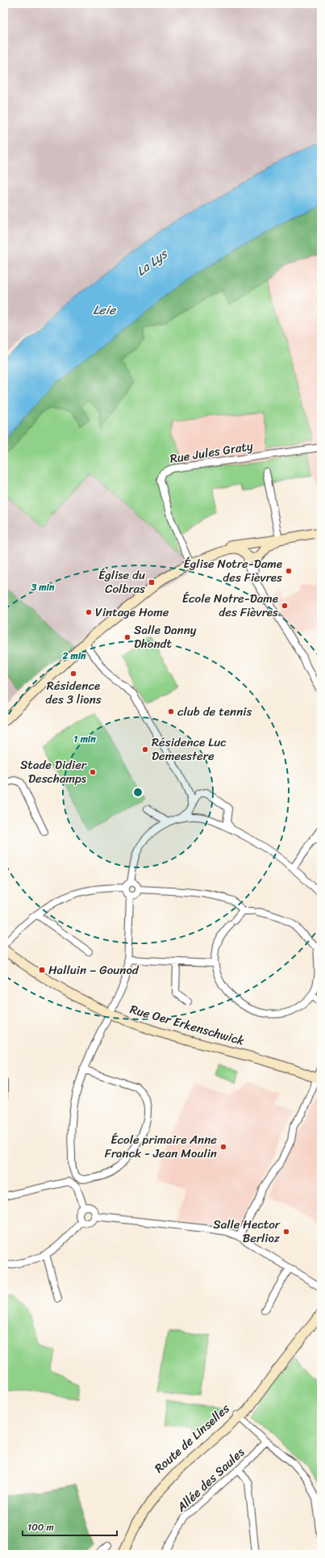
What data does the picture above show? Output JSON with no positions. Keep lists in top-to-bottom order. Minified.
{"streets":{"street":["Rue Jules Graty","Rue Oer Erkenschwick","Route de Linselles","Allée des Saules"]},"water":["La Lys","Leie"],"places":{"other":["Église Notre-Dame des Fièvres","École Notre-Dame des Fièvres","Vintage Home","Salle Danny Dhondt","Résidence des 3 lions","club de tennis","Résidence Luc Demeestere","Stade Didier Deschamps","École primaire Anne Franck - Jean Moulin","Salle Hector Berlioz"],"transit":["Église du Colbras","Halluin – Gounod"]},"scale_bar":"100 m","rings":["3 min","2 min","1 min"]}
